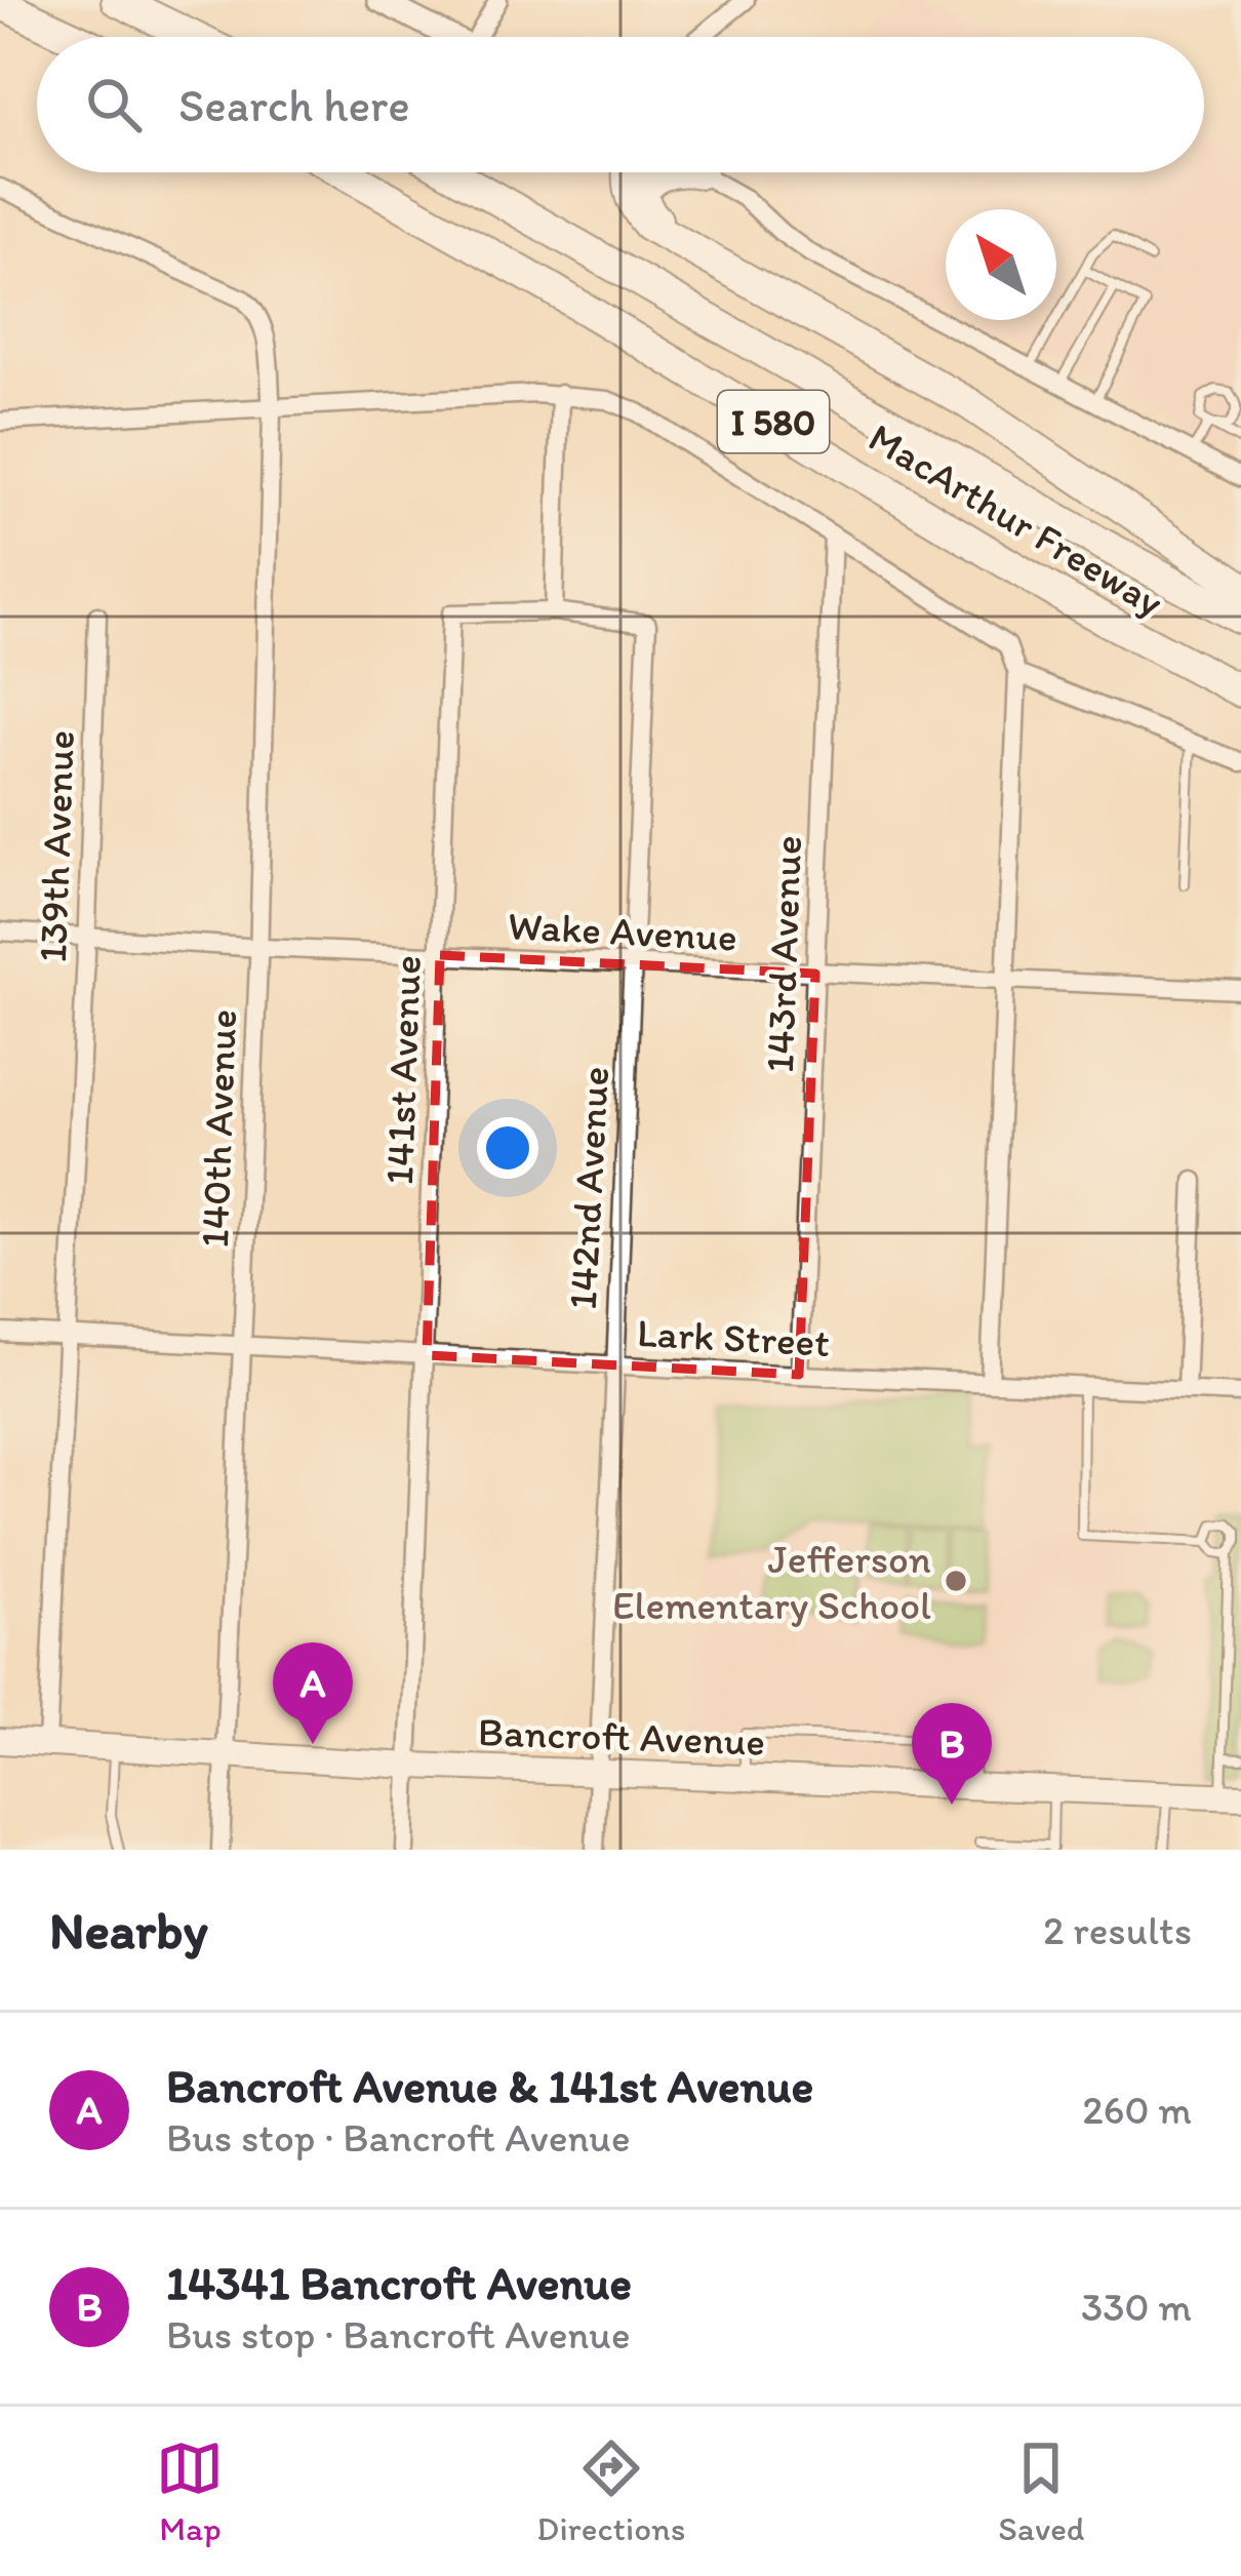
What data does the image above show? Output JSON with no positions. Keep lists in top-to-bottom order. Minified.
{"streets":{"highway":["I 580","MacArthur Freeway"],"main road":["Bancroft Avenue"],"street":["139th Avenue","Wake Avenue","143rd Avenue","141st Avenue","140th Avenue","142nd Avenue","Lark Street"]},"crossings":[["139th Avenue","Wake Avenue"],["139th Avenue","Lark Street"],["139th Avenue","Bancroft Avenue"],["Wake Avenue","143rd Avenue"],["Wake Avenue","141st Avenue"],["Wake Avenue","140th Avenue"],["Wake Avenue","142nd Avenue"],["143rd Avenue","Lark Street"],["141st Avenue","142nd Avenue"],["141st Avenue","Lark Street"],["141st Avenue","Bancroft Avenue"],["140th Avenue","Lark Street"],["140th Avenue","Bancroft Avenue"],["142nd Avenue","Lark Street"],["142nd Avenue","Bancroft Avenue"]],"places":["Jefferson Elementary School"],"north":"top left","page":{"search":"Search here","pins":["A","B"],"heading":["Nearby","2 results"],"list":[{"mark":"A","name":"Bancroft Avenue & 141st Avenue","note":"Bus stop · Bancroft Avenue","value":"260 m"},{"mark":"B","name":"14341 Bancroft Avenue","note":"Bus stop · Bancroft Avenue","value":"330 m"}],"nav":["Map","Directions","Saved"]}}
